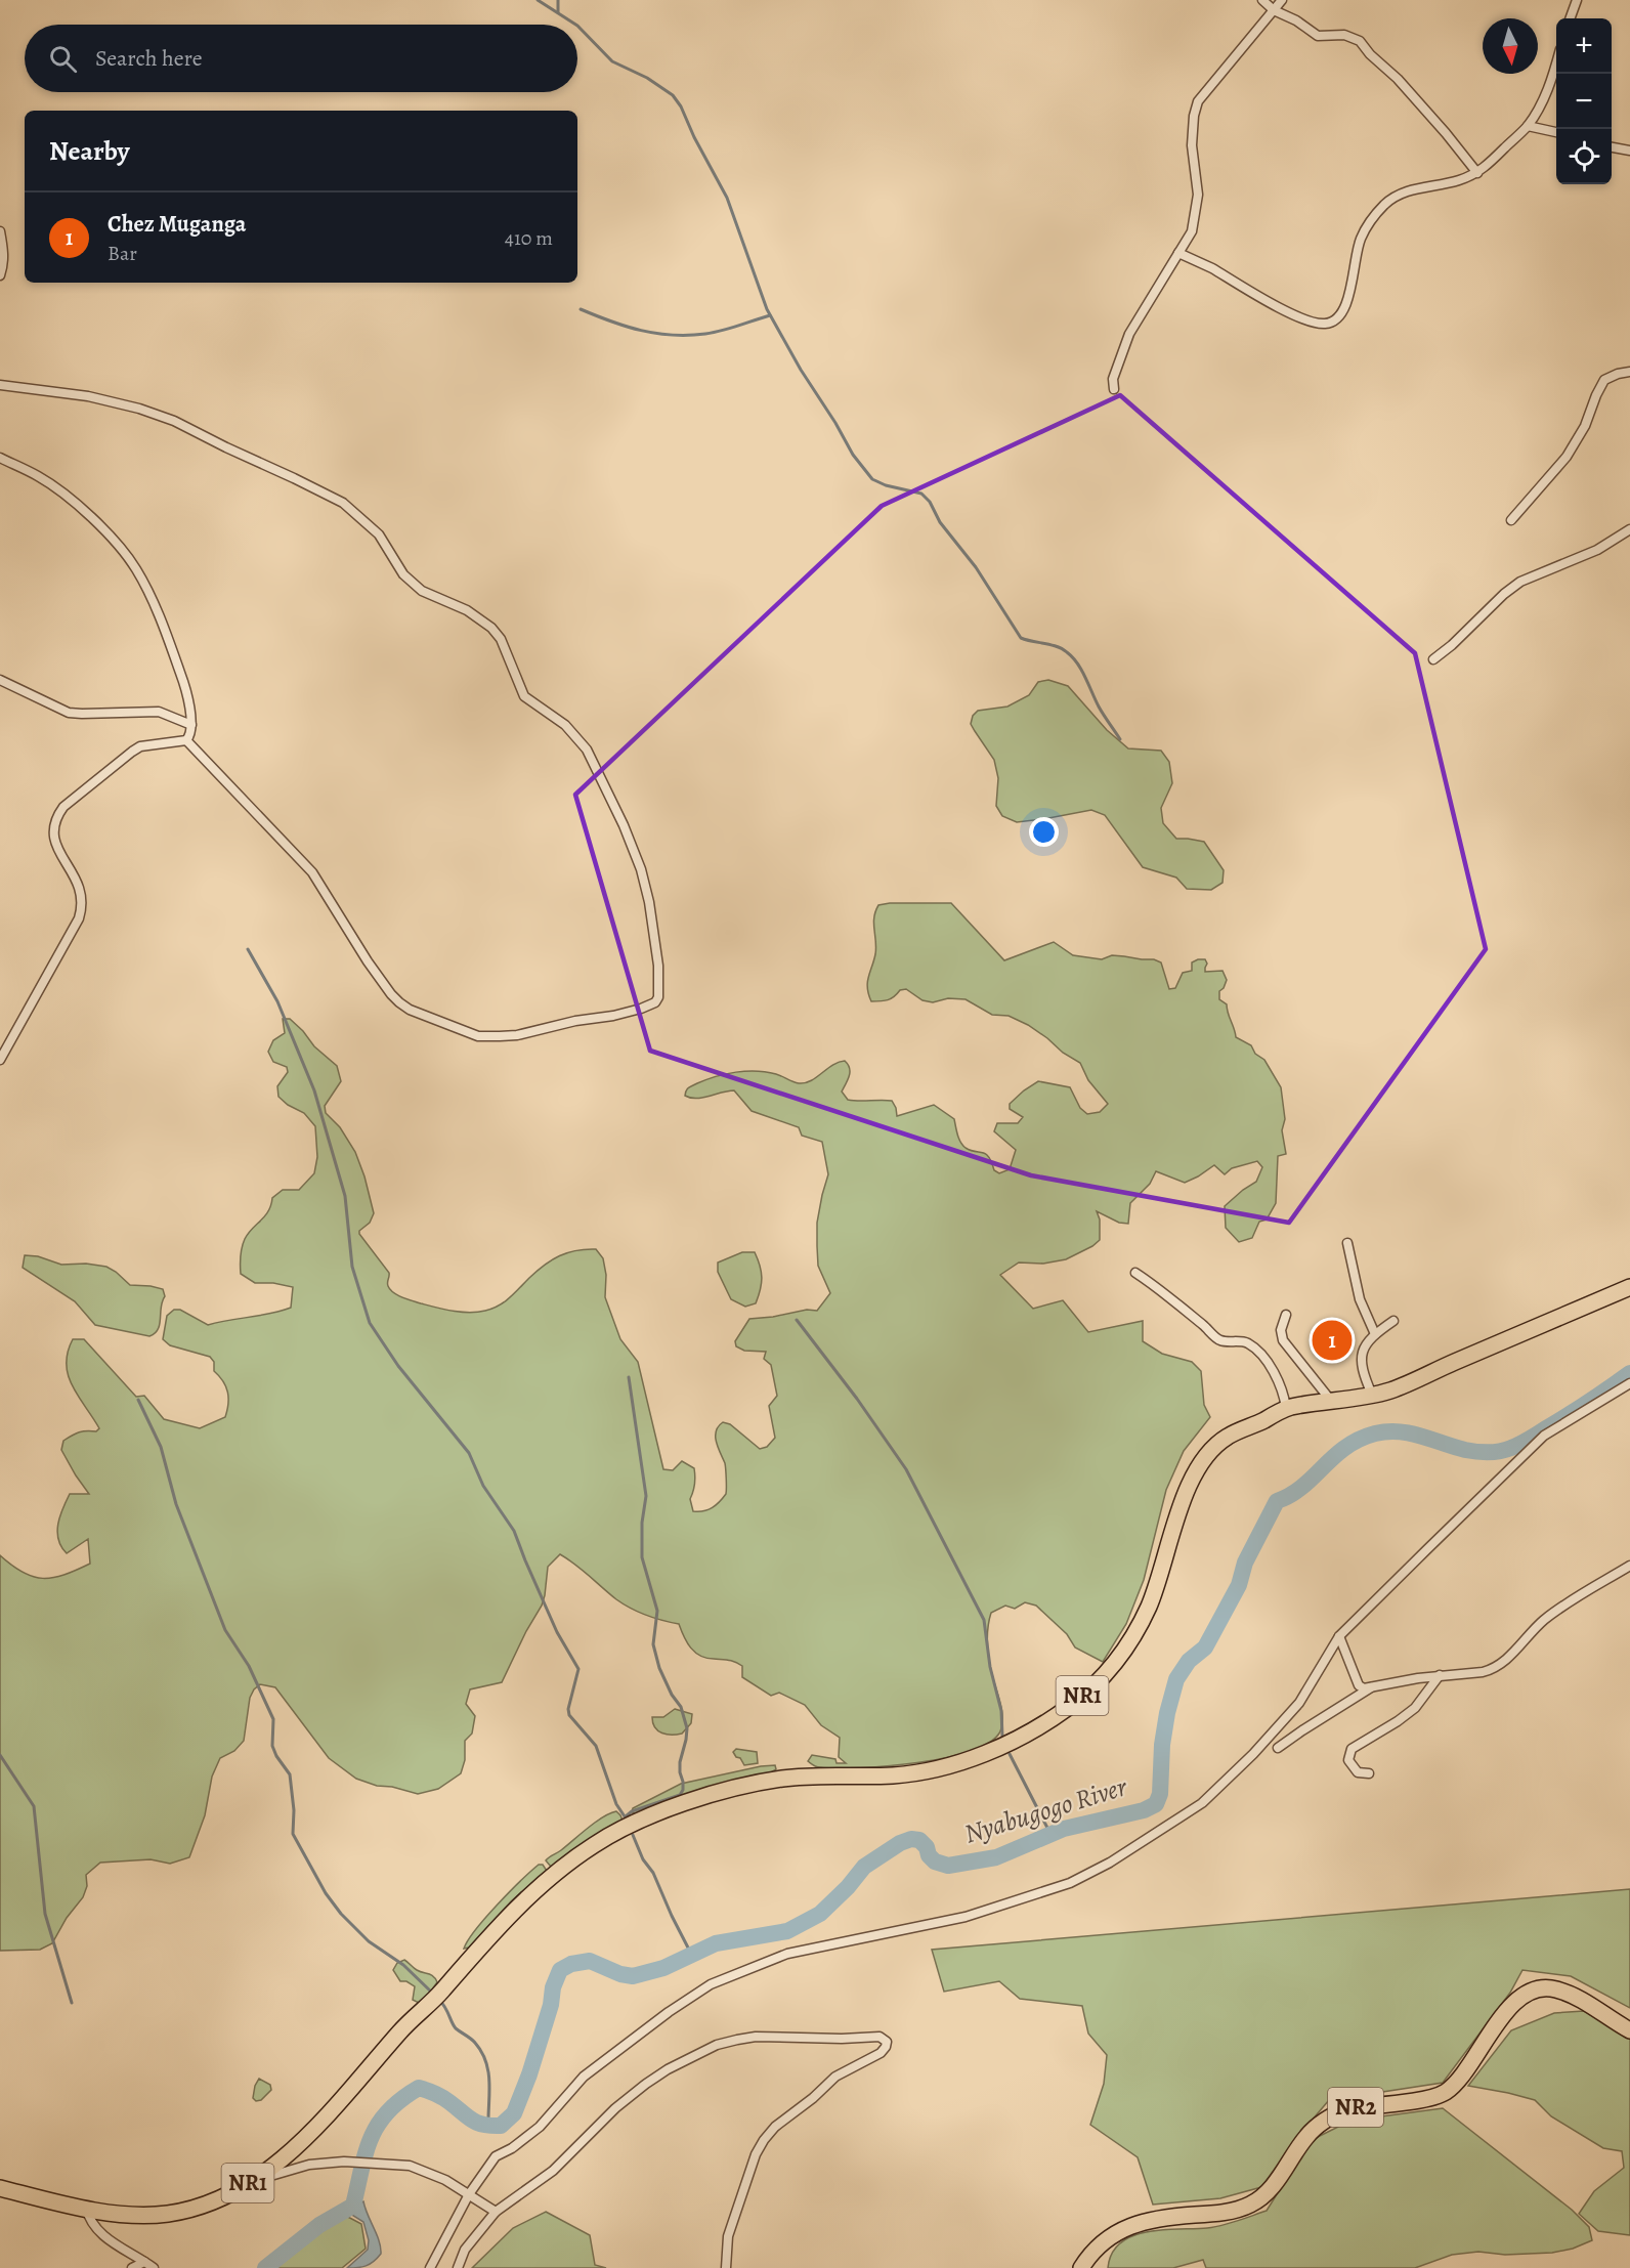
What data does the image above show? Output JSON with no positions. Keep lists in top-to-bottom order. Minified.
{"streets":{"highway":["NR1","NR2"]},"water":["Nyabugogo River"],"north":"bottom","page":{"map_buttons":["+","−"],"search":"Search here","heading":"Nearby","list":[{"mark":"1","name":"Chez Muganga","note":"Bar","value":"410 m"}],"pins":"1"}}
